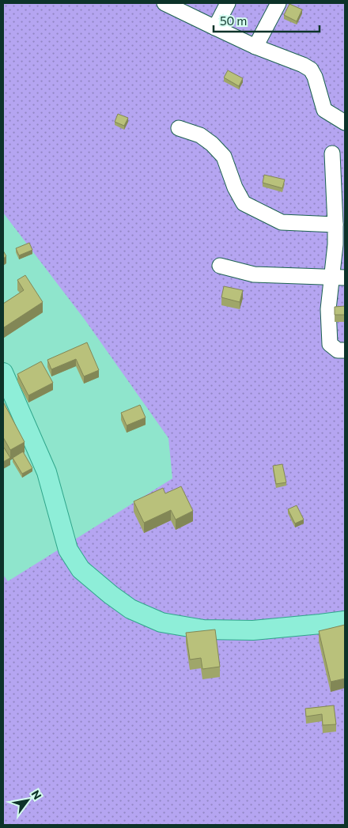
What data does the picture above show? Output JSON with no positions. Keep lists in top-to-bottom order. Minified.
{"scale_bar":"50 m","north":"top right"}
